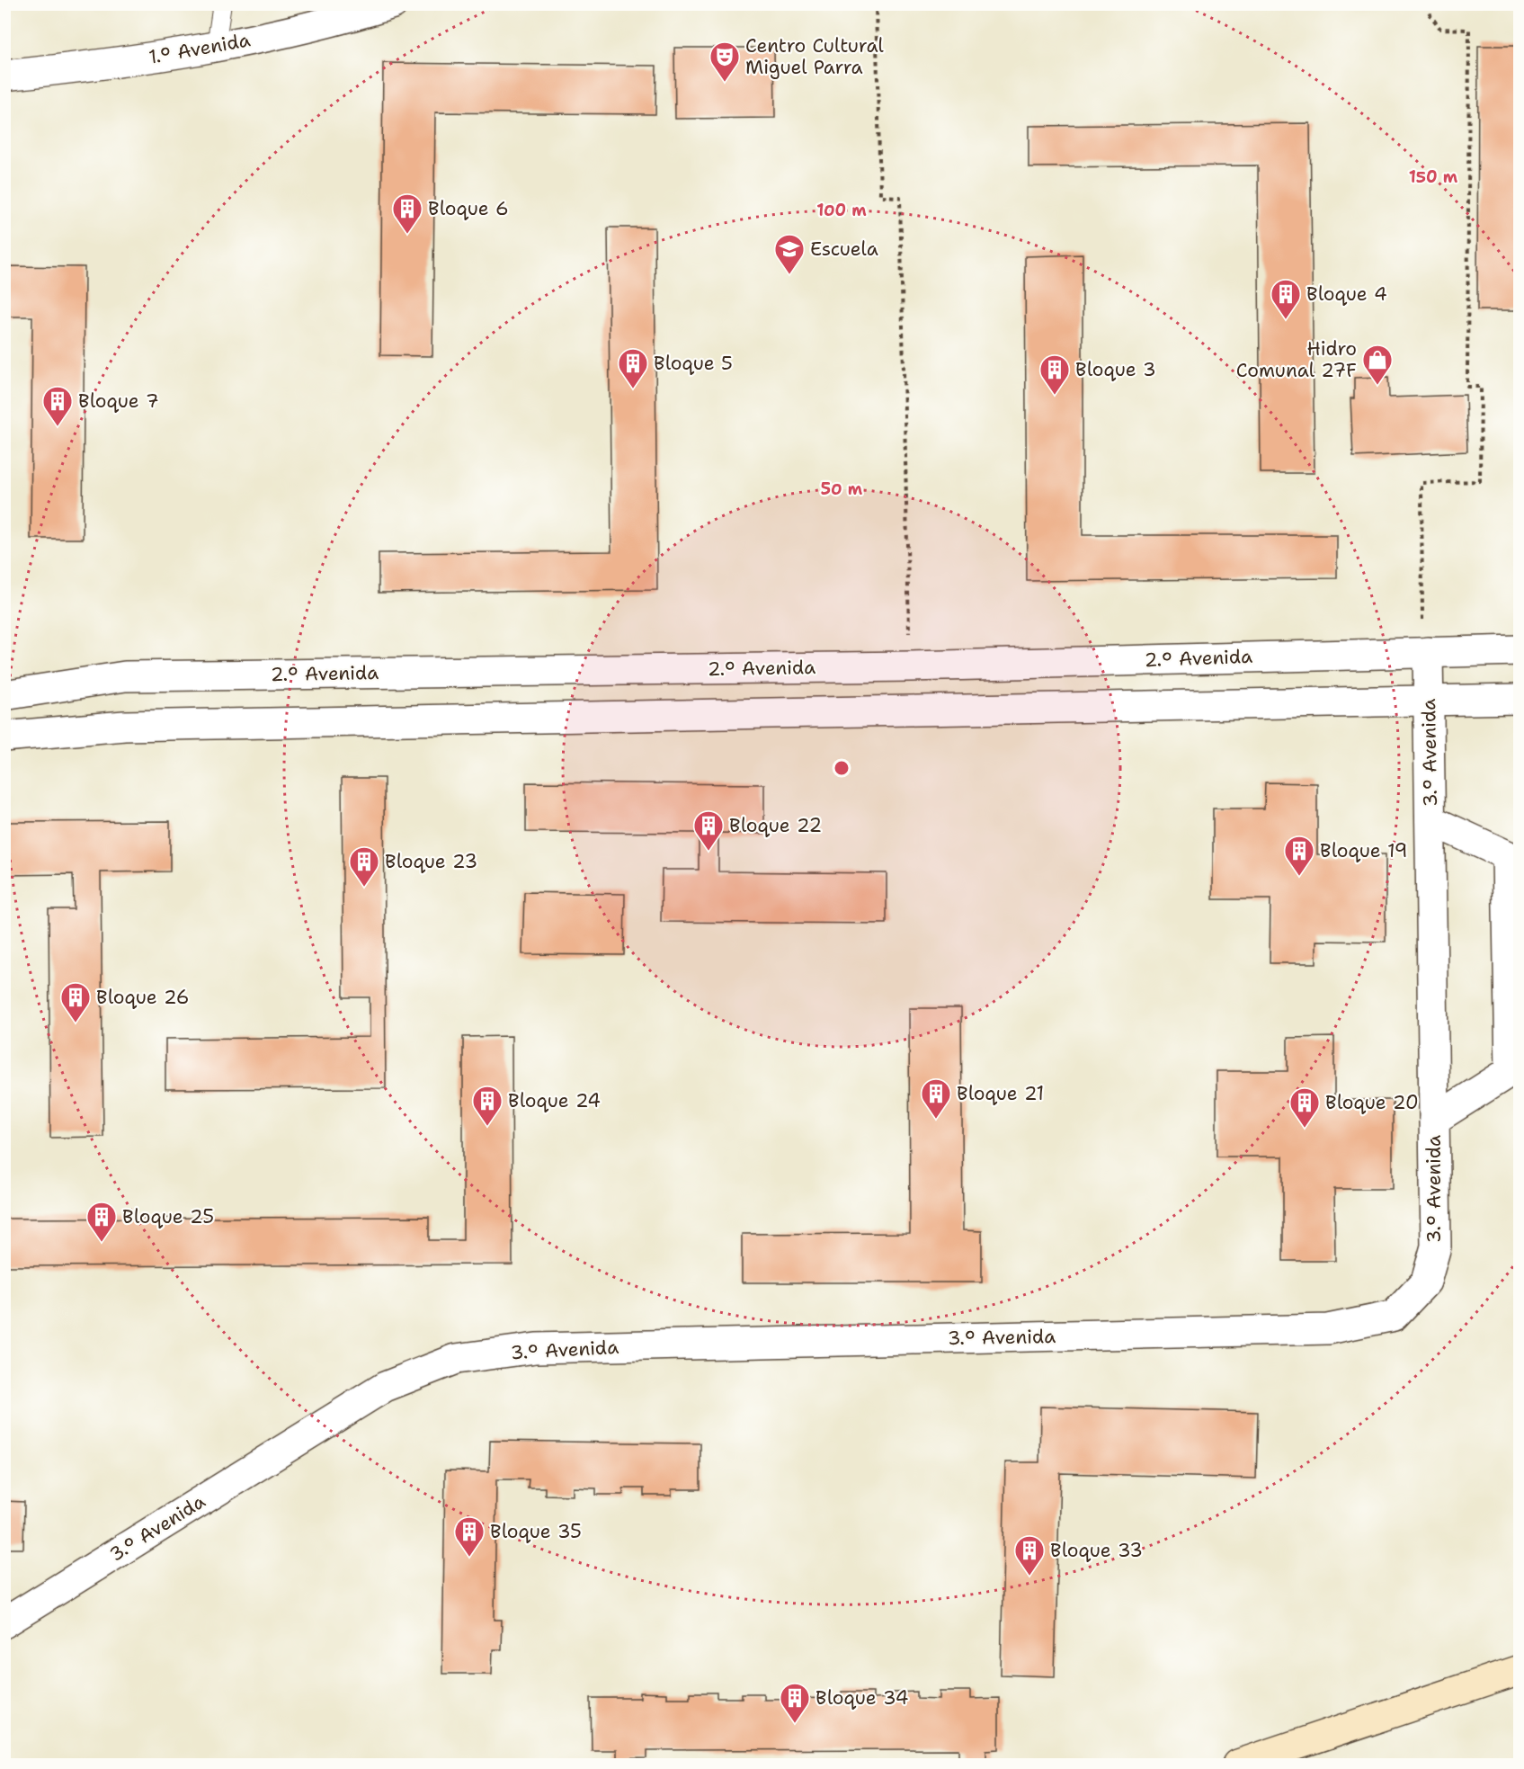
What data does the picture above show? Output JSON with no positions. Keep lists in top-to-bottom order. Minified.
{"streets":{"street":["1.° Avenida","2.° Avenida","3.° Avenida"]},"crossings":[["2.° Avenida","3.° Avenida"]],"places":{"theatre":["Centro Cultural Miguel Parra"],"building":["Bloque 6","Bloque 4","Bloque 5","Bloque 3","Bloque 7","Bloque 22","Bloque 19","Bloque 23","Bloque 26","Bloque 21","Bloque 24","Bloque 20","Bloque 25","Bloque 35","Bloque 33","Bloque 34"],"school or university":["Escuela"],"shop":["Hidro Comunal 27F"]},"rings":["150 m","100 m","50 m"]}
